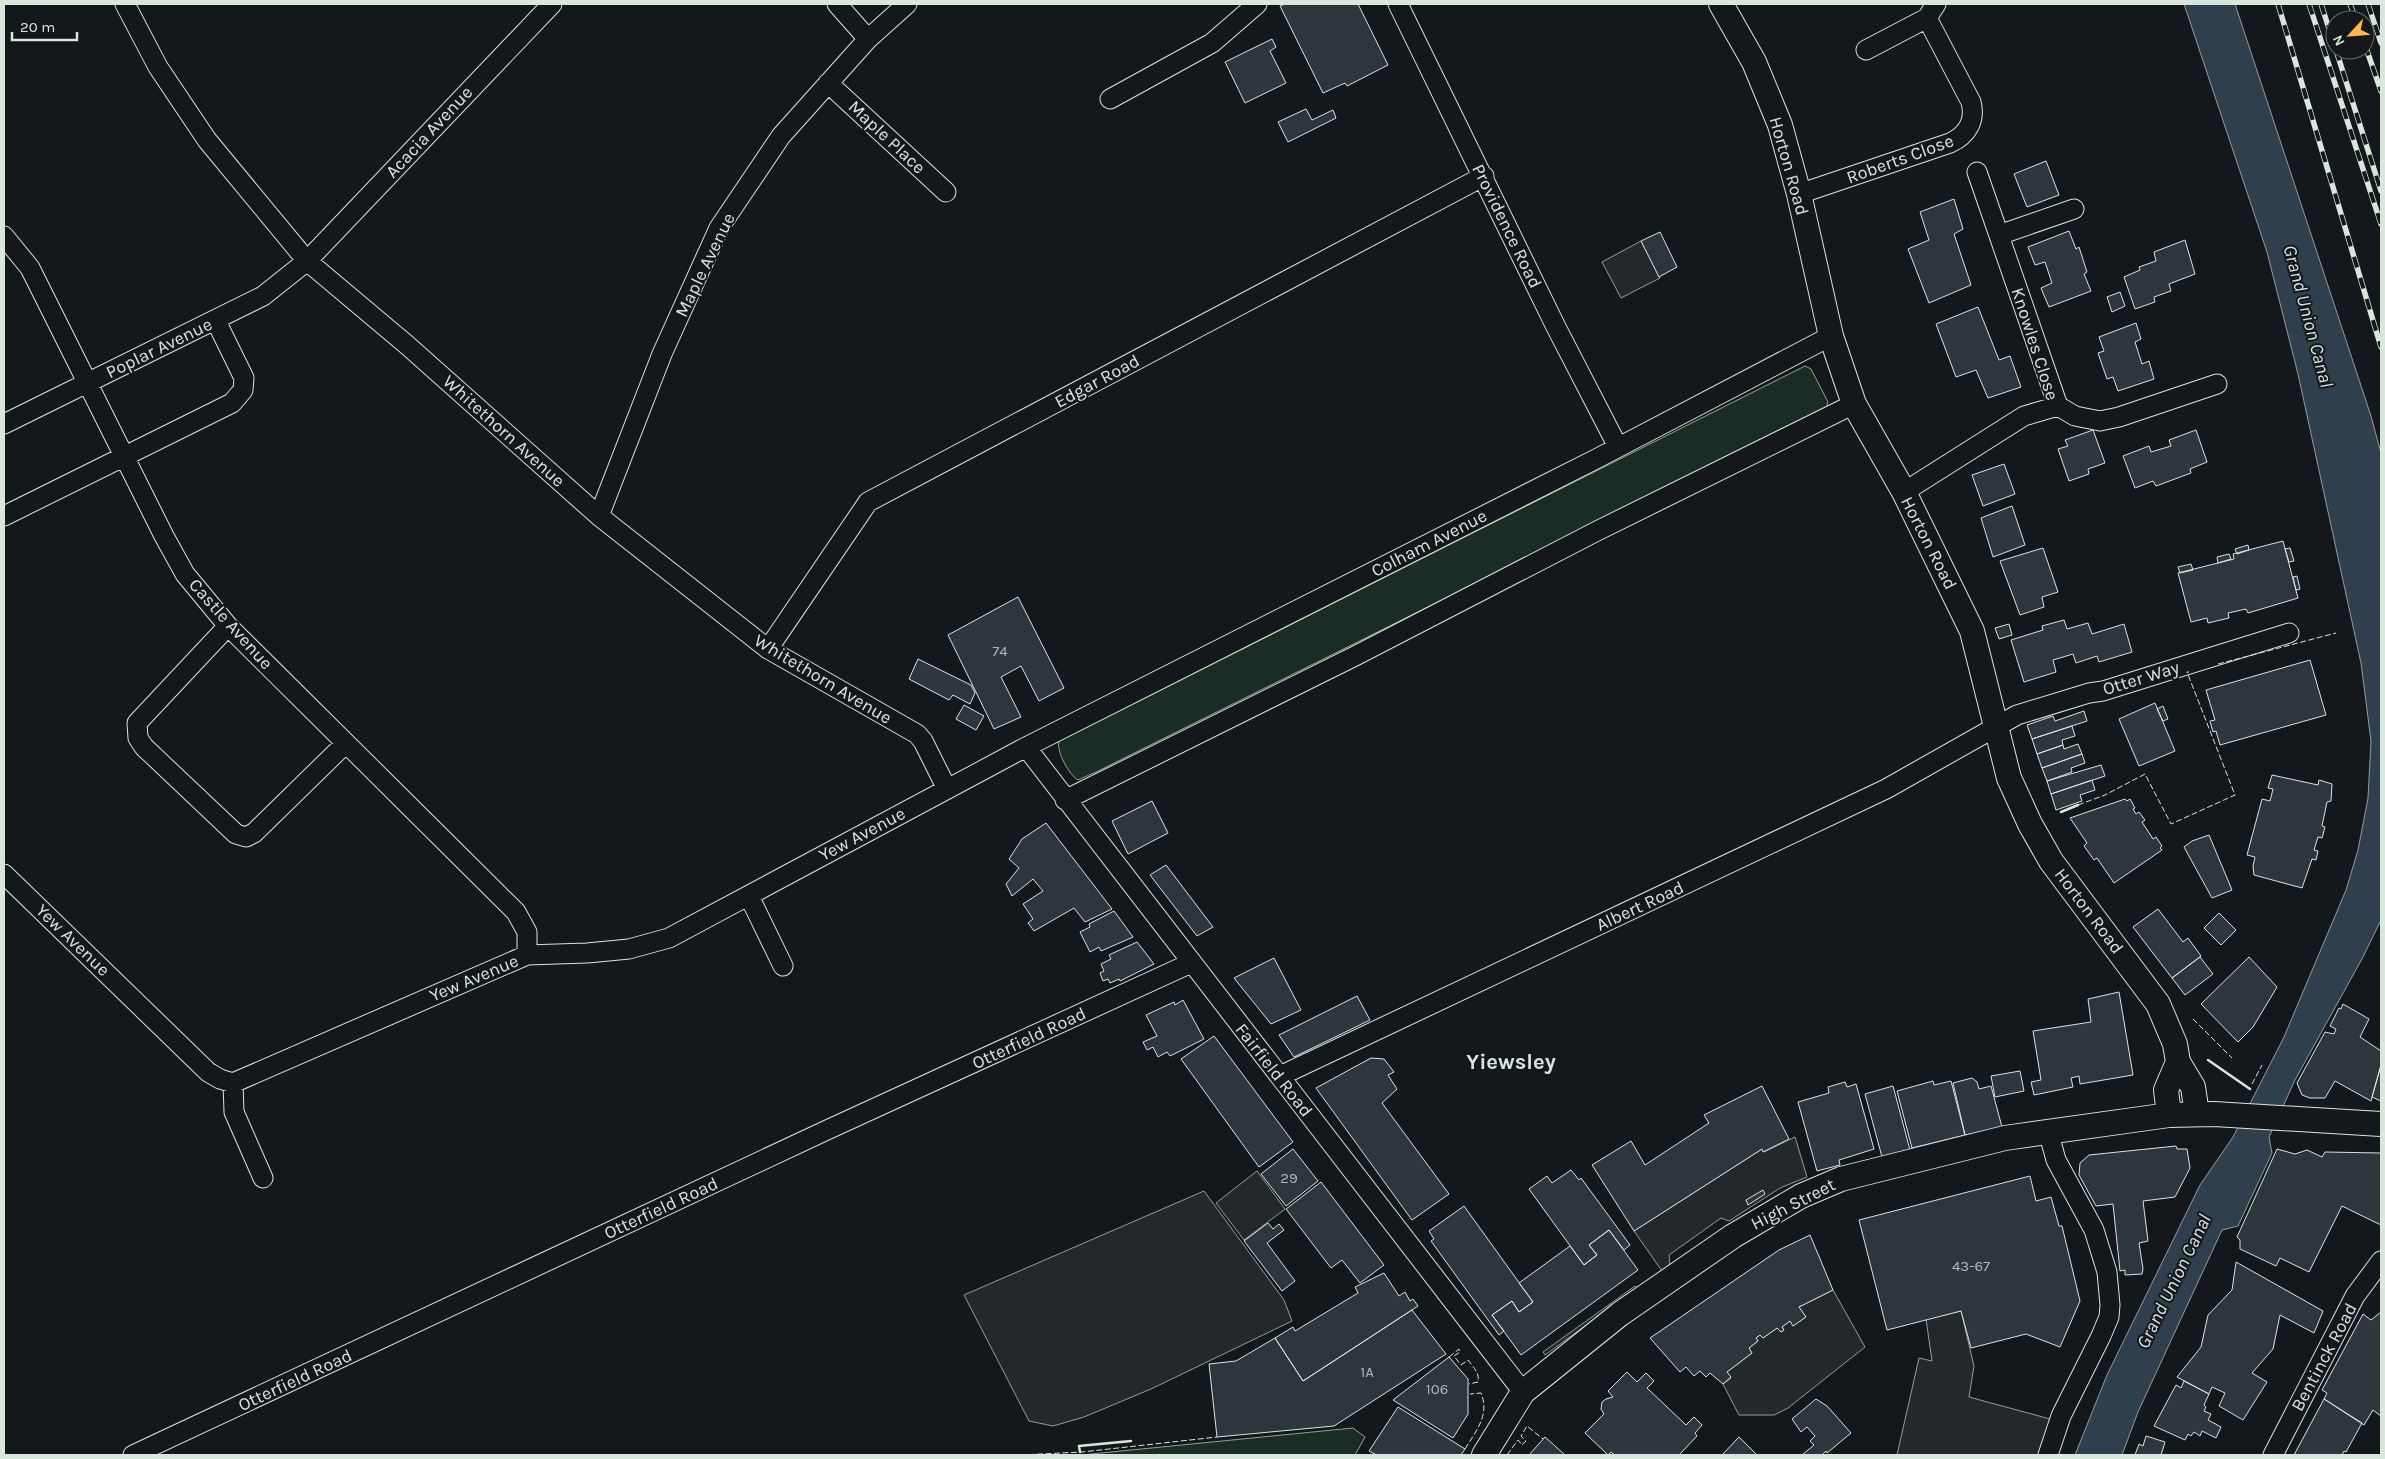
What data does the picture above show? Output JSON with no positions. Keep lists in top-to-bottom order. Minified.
{"streets":{"street":["Acacia Avenue","Maple Place","Roberts Close","Horton Road","Providence Road","Maple Avenue","Knowles Close","Poplar Avenue","Edgar Road","Whitethorn Avenue","Colham Avenue","Castle Avenue","Otter Way","Yew Avenue","Albert Road","Otterfield Road","Fairfield Road","High Street","Bentinck Road"]},"crossings":[["Acacia Avenue","Poplar Avenue"],["Acacia Avenue","Whitethorn Avenue"],["Maple Place","Maple Avenue"],["Roberts Close","Horton Road"],["Horton Road","Knowles Close"],["Horton Road","Colham Avenue"],["Horton Road","Otter Way"],["Horton Road","Albert Road"],["Horton Road","High Street"],["Providence Road","Edgar Road"],["Providence Road","Colham Avenue"],["Maple Avenue","Whitethorn Avenue"],["Poplar Avenue","Whitethorn Avenue"],["Poplar Avenue","Castle Avenue"],["Edgar Road","Whitethorn Avenue"],["Whitethorn Avenue","Yew Avenue"],["Colham Avenue","Yew Avenue"],["Colham Avenue","Fairfield Road"],["Castle Avenue","Yew Avenue"],["Otter Way","Albert Road"],["Yew Avenue","Fairfield Road"],["Albert Road","Fairfield Road"],["Otterfield Road","Fairfield Road"],["Fairfield Road","High Street"]],"districts":["Yiewsley"],"water":["Grand Union Canal"],"house_numbers":["74","29","43-67","1A","106"],"scale_bar":"20 m","north":"bottom left"}
